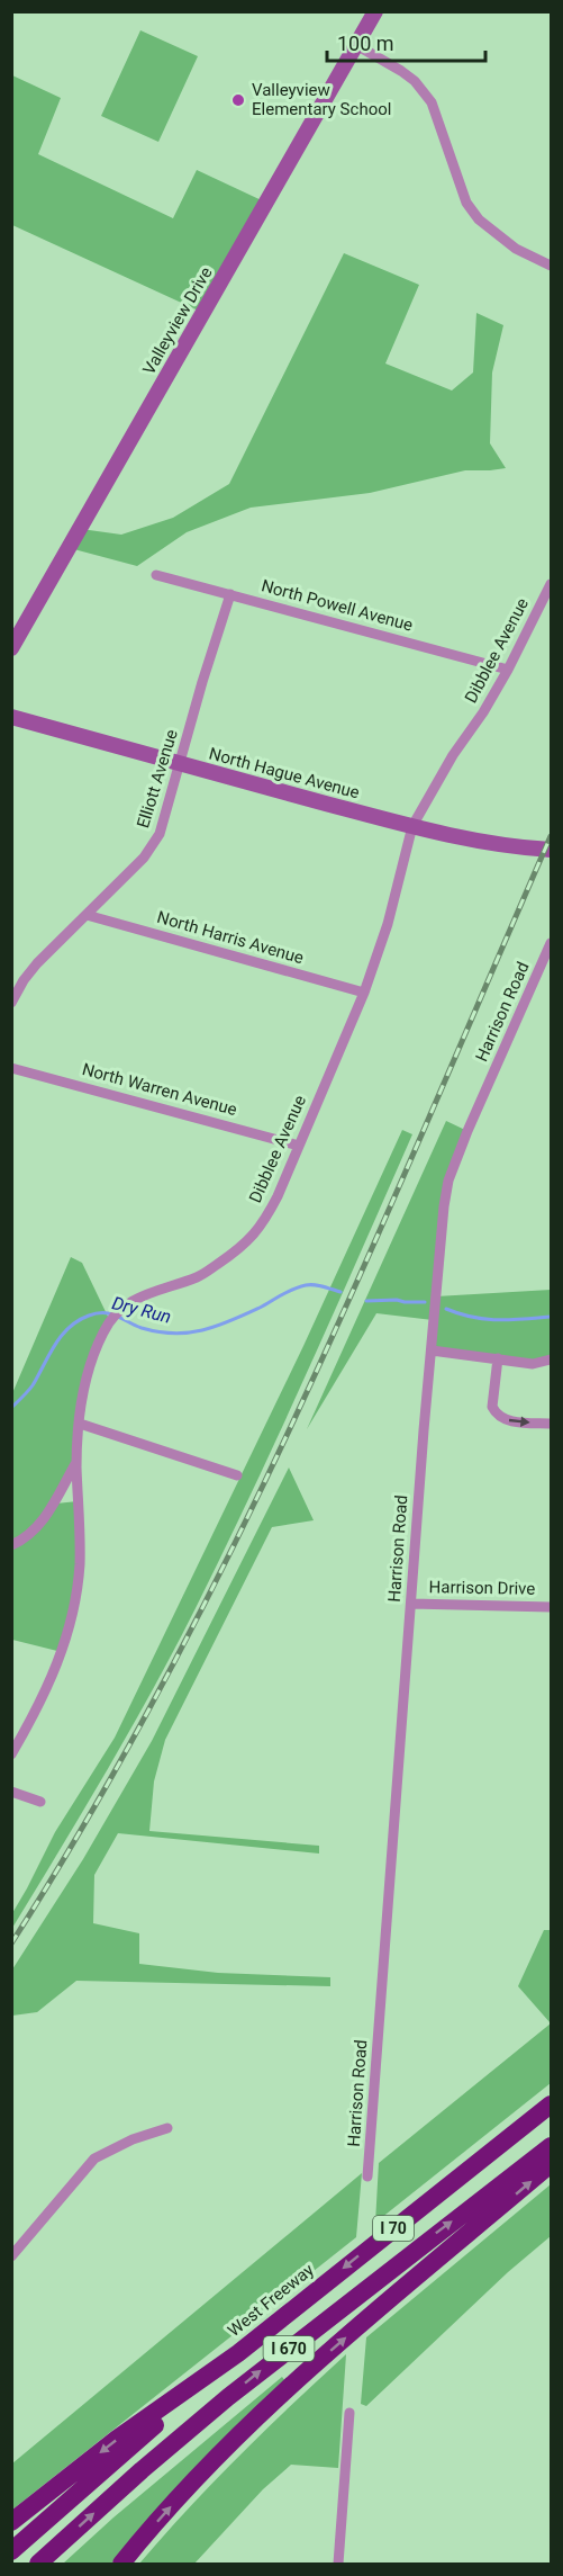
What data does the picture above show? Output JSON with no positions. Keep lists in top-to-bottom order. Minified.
{"streets":{"highway":["I 70","West Freeway","I 670"],"street":["Valleyview Drive","North Powell Avenue","Dibblee Avenue","North Hague Avenue","Elliott Avenue","North Harris Avenue","Harrison Road","North Warren Avenue","Harrison Drive"]},"crossings":[["North Powell Avenue","Dibblee Avenue"],["North Powell Avenue","Elliott Avenue"],["Dibblee Avenue","North Hague Avenue"],["Dibblee Avenue","North Harris Avenue"],["Dibblee Avenue","North Warren Avenue"],["North Hague Avenue","Elliott Avenue"],["Elliott Avenue","North Harris Avenue"],["Harrison Road","Harrison Drive"]],"water":["Dry Run"],"places":["Valleyview Elementary School"],"scale_bar":"100 m"}
